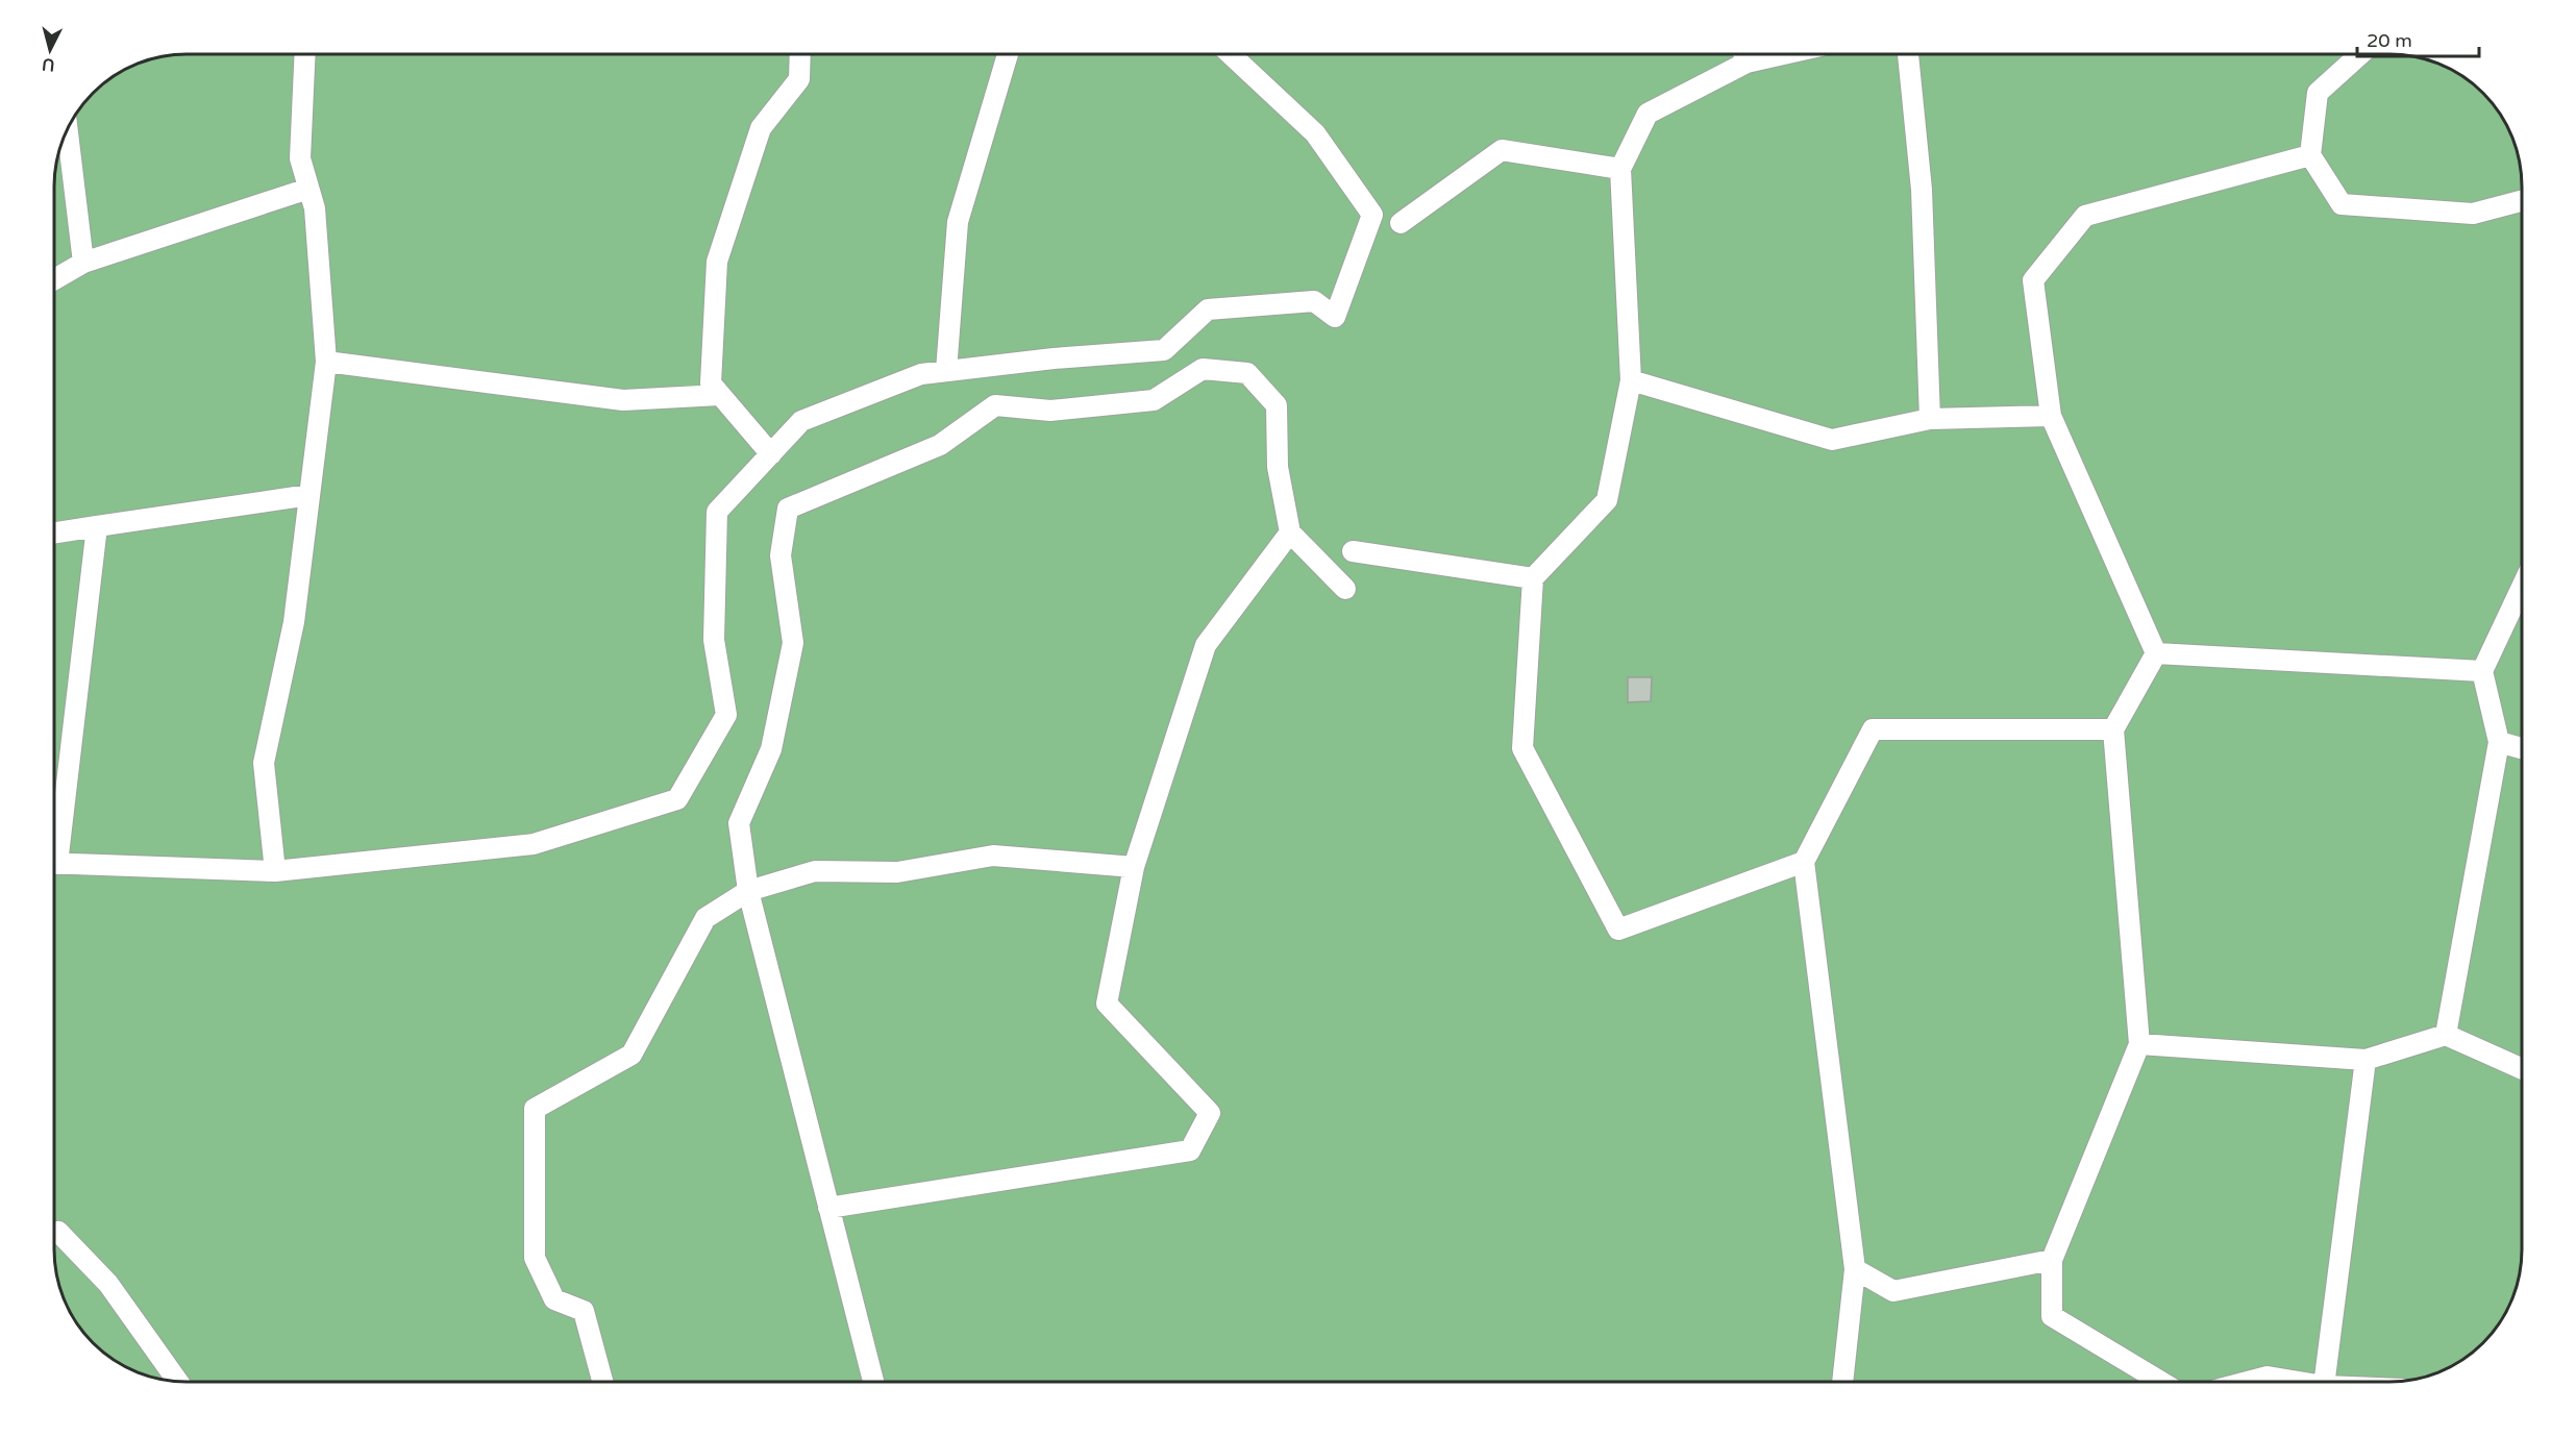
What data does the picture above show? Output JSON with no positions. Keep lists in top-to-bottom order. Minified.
{"scale_bar":"20 m","north":"bottom"}
